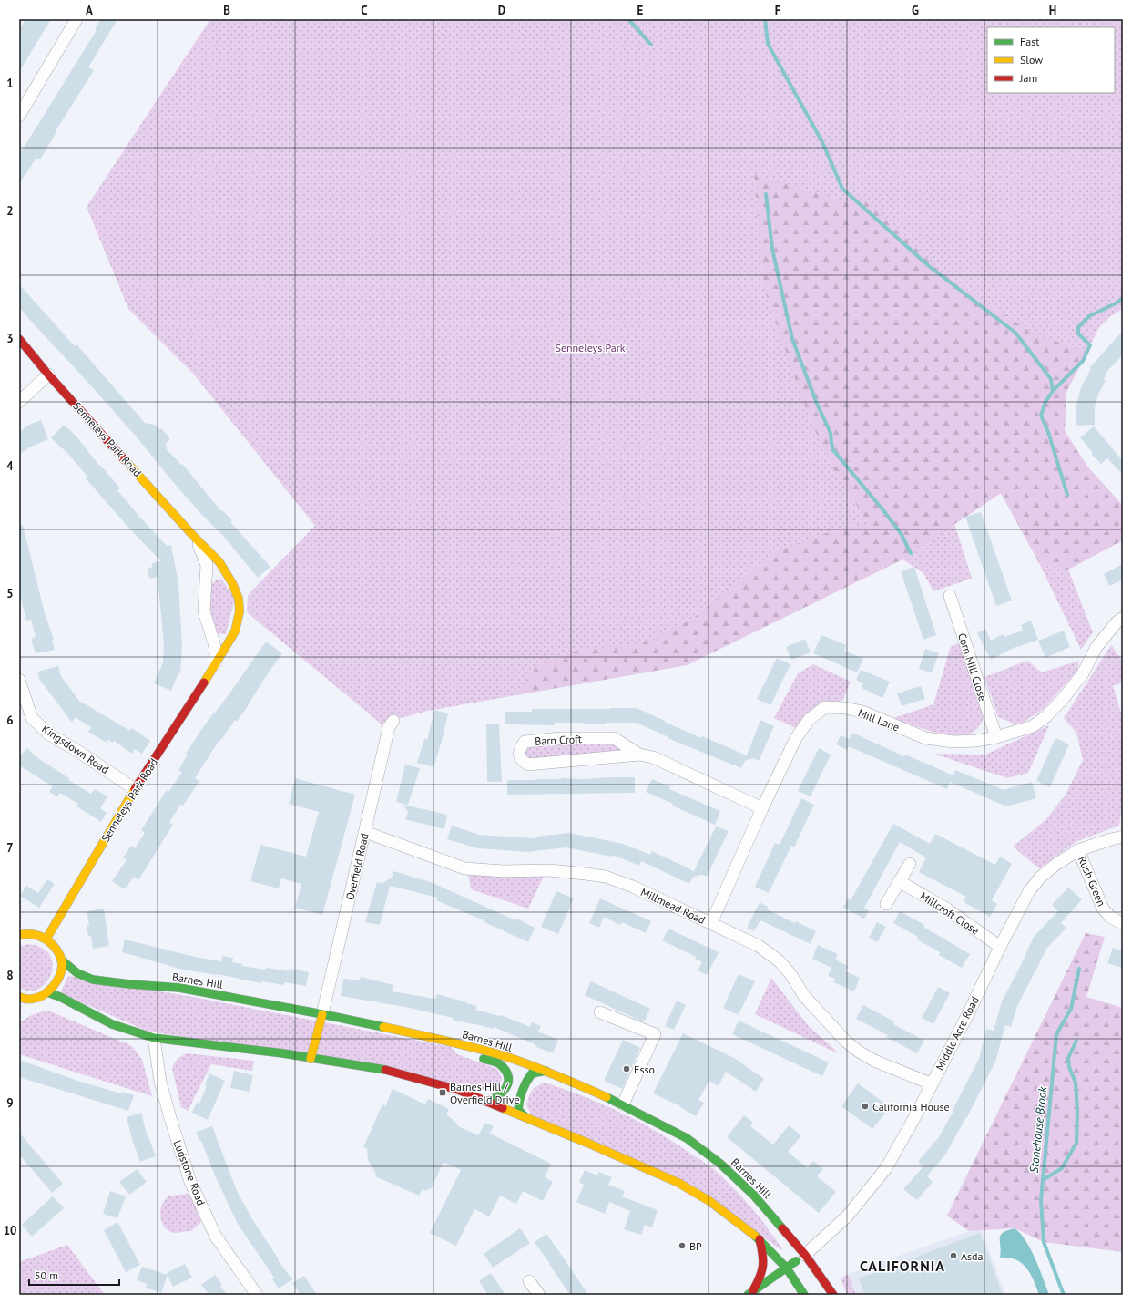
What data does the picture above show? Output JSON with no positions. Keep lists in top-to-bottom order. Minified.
{"streets":{"main road":["Senneleys Park Road","Barnes Hill"],"street":["Corn Mill Close","Mill Lane","Barn Croft","Kingsdown Road","Overfield Road","Rush Green","Millmead Road","Millcroft Close","Middle Acre Road","Ludstone Road"]},"crossings":[["Senneleys Park Road","Kingsdown Road"],["Senneleys Park Road","Barnes Hill"],["Corn Mill Close","Mill Lane"],["Mill Lane","Barn Croft"],["Mill Lane","Millmead Road"],["Overfield Road","Millmead Road"],["Overfield Road","Barnes Hill"],["Rush Green","Middle Acre Road"],["Millmead Road","Middle Acre Road"],["Millcroft Close","Middle Acre Road"],["Barnes Hill","Middle Acre Road"]],"districts":["CALIFORNIA"],"water":["Stonehouse Brook"],"parks":["Senneleys Park"],"places":{"other":["Esso","California House","BP","Asda"],"transit":["Barnes Hill / Overfield Drive"]},"legend":["Fast","Slow","Jam"],"scale_bar":"50 m","grid":{"columns":["A","B","C","D","E","F","G","H"],"rows":["1","2","3","4","5","6","7","8","9","10"]}}
